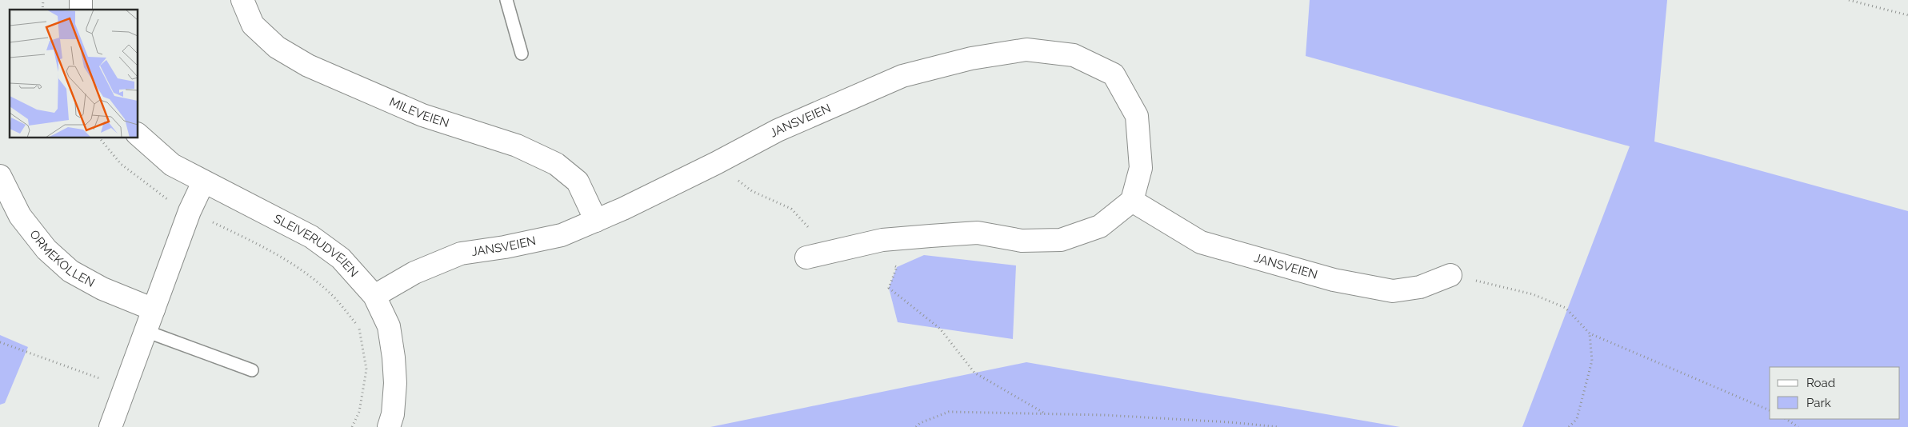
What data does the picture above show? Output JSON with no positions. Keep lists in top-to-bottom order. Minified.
{"streets":{"street":["MILEVEIEN","JANSVEIEN","SLEIVERUDVEIEN","ORMEKOLLEN"]},"crossings":[["MILEVEIEN","JANSVEIEN"],["JANSVEIEN","SLEIVERUDVEIEN"]],"legend":["Road","Park"]}
